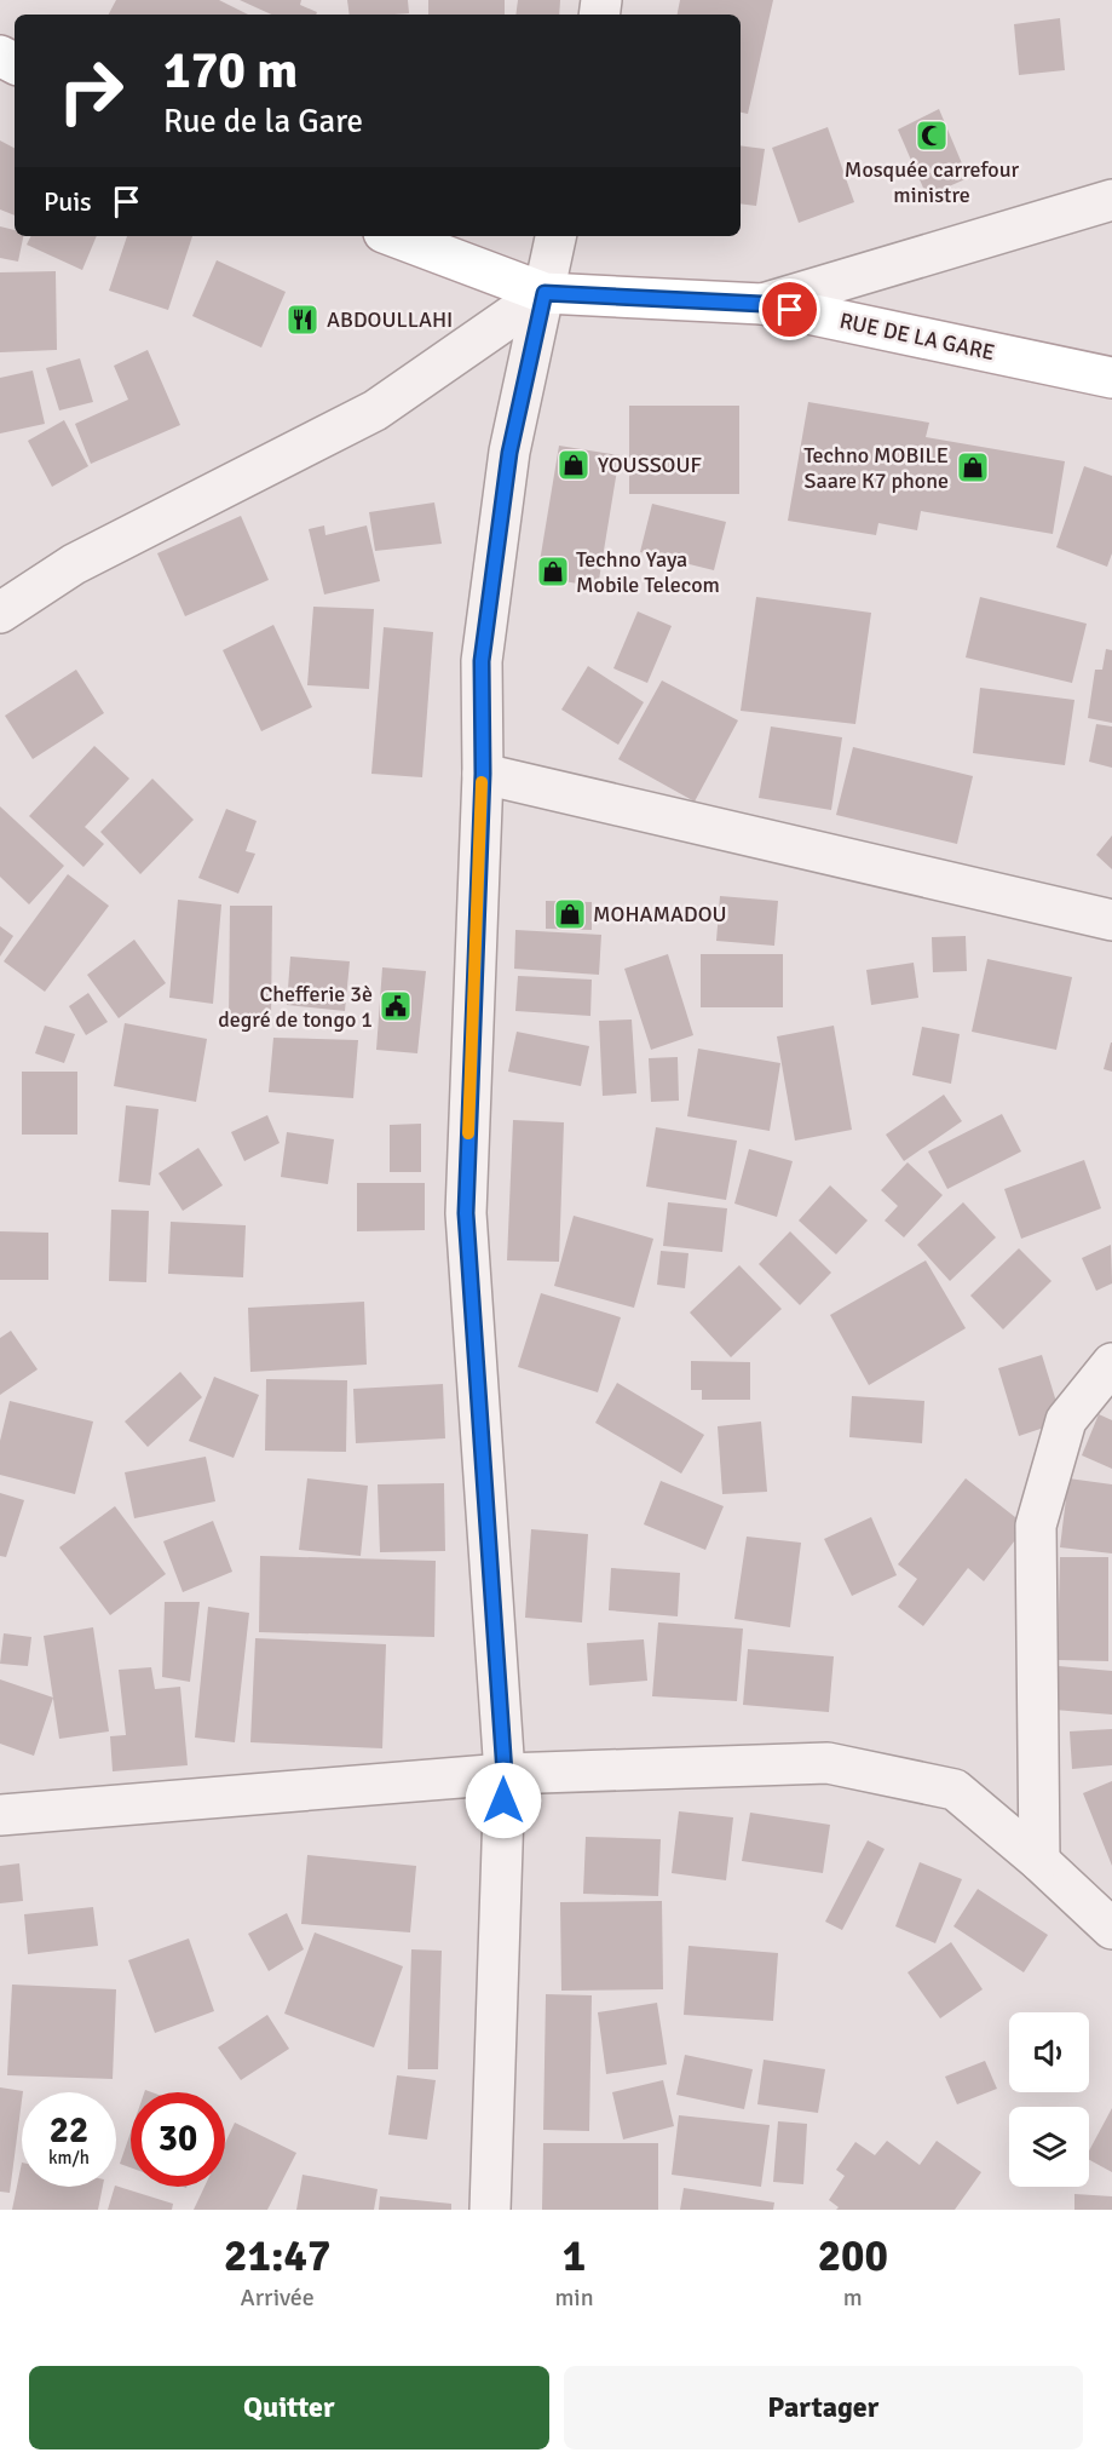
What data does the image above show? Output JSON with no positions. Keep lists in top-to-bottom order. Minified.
{"streets":{"main road":["RUE DE LA GARE"]},"places":{"mosque":["Mosquée carrefour ministre"],"restaurant":["ABDOULLAHI"],"shop":["YOUSSOUF","Techno MOBILE Saare K7 phone","Techno Yaya Mobile Telecom","MOHAMADOU"],"public building":["Chefferie 3è degré de tongo 1"]},"page":{"turn":["170 m","Rue de la Gare"],"then":"Puis","speed":"22 km/h","limit":"30","eta":["21:47","Arrivée","1","min","200","m"],"buttons":["Quitter","Partager"]}}
